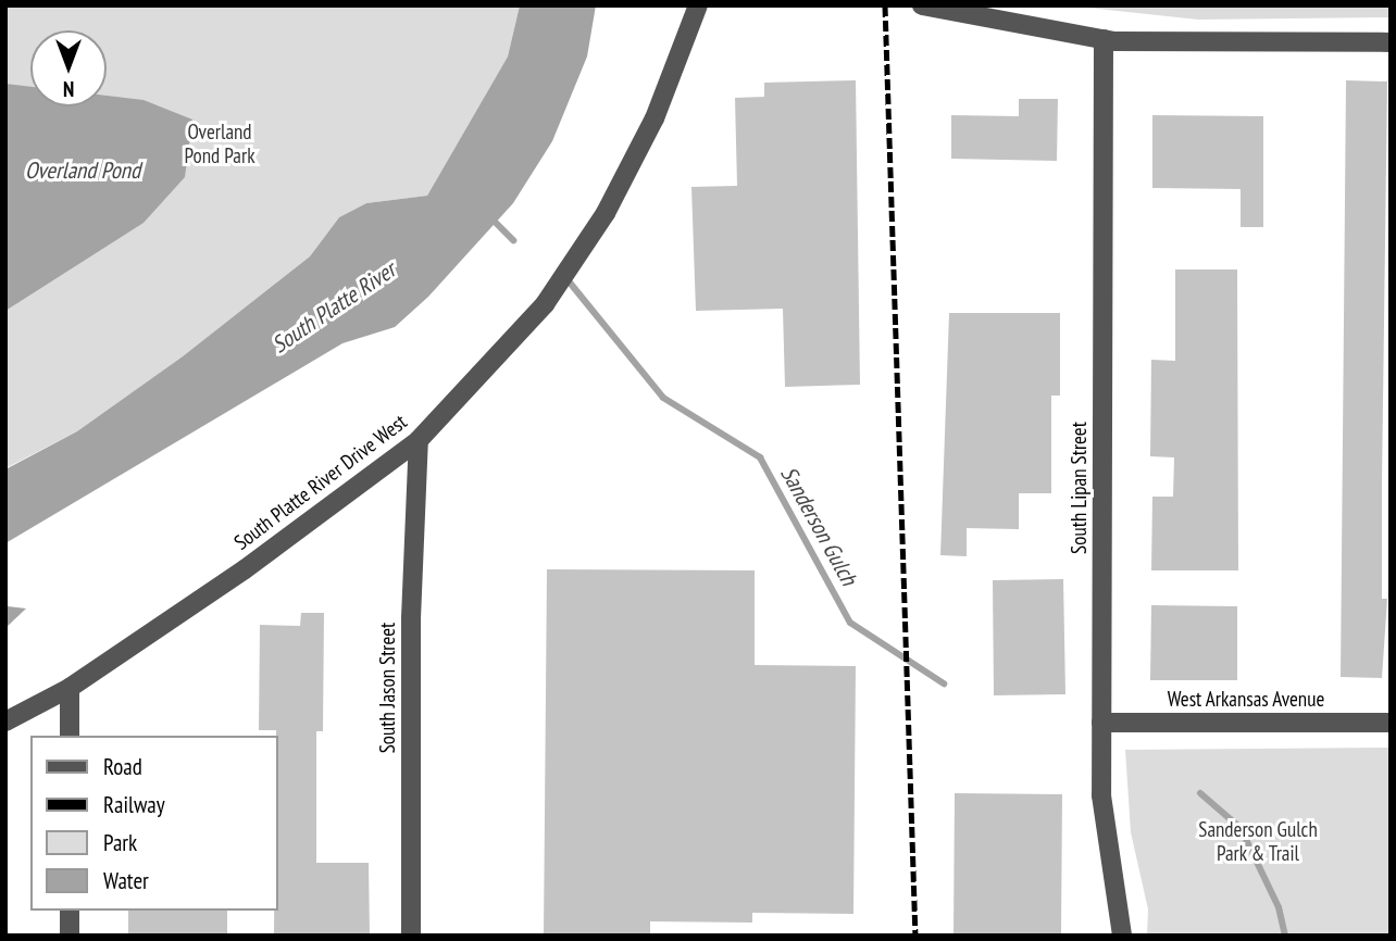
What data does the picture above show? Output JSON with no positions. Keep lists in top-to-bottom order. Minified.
{"streets":{"street":["South Platte River Drive West","South Lipan Street","South Jason Street","West Arkansas Avenue"]},"crossings":[["South Platte River Drive West","South Jason Street"],["South Lipan Street","West Arkansas Avenue"]],"water":["Overland Pond","South Platte River","Sanderson Gulch"],"parks":["Overland Pond Park","Sanderson Gulch Park & Trail"],"legend":["Road","Railway","Park","Water"],"north":"bottom"}
